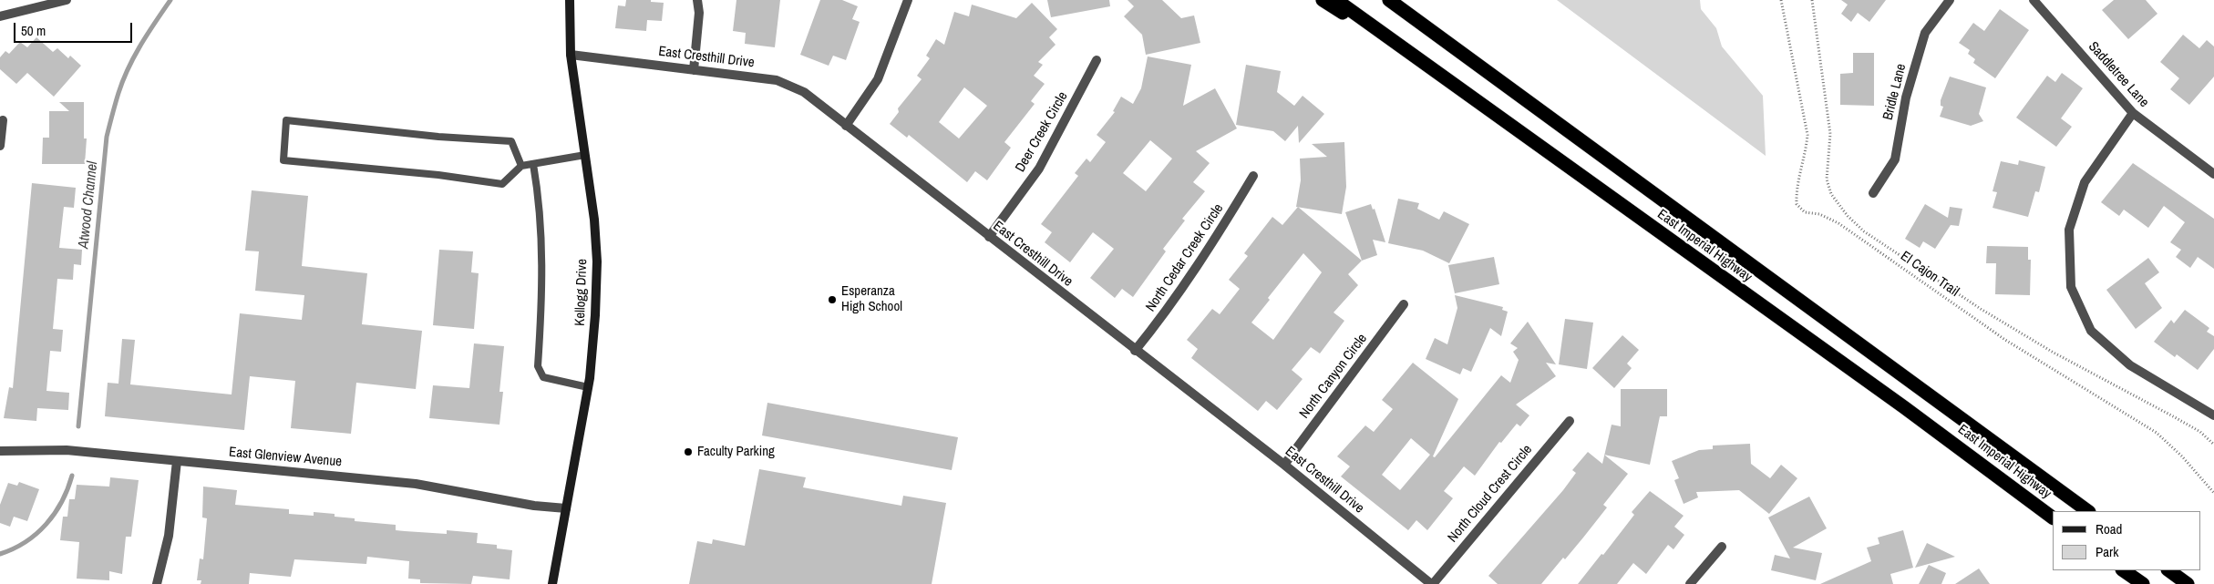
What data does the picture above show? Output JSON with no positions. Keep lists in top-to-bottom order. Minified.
{"streets":{"highway":["East Imperial Highway"],"main road":["Kellogg Drive"],"street":["East Cresthill Drive","Saddletree Lane","Bridle Lane","Deer Creek Circle","North Cedar Creek Circle","North Canyon Circle","East Glenview Avenue","North Cloud Crest Circle"],"path":["El Cajon Trail"]},"crossings":[["East Cresthill Drive","Deer Creek Circle"],["East Cresthill Drive","North Cedar Creek Circle"],["East Cresthill Drive","Kellogg Drive"],["East Cresthill Drive","North Canyon Circle"],["East Cresthill Drive","North Cloud Crest Circle"],["Kellogg Drive","East Glenview Avenue"]],"water":["Atwood Channel"],"places":["Esperanza High School","Faculty Parking"],"legend":["Road","Park"],"scale_bar":"50 m"}
